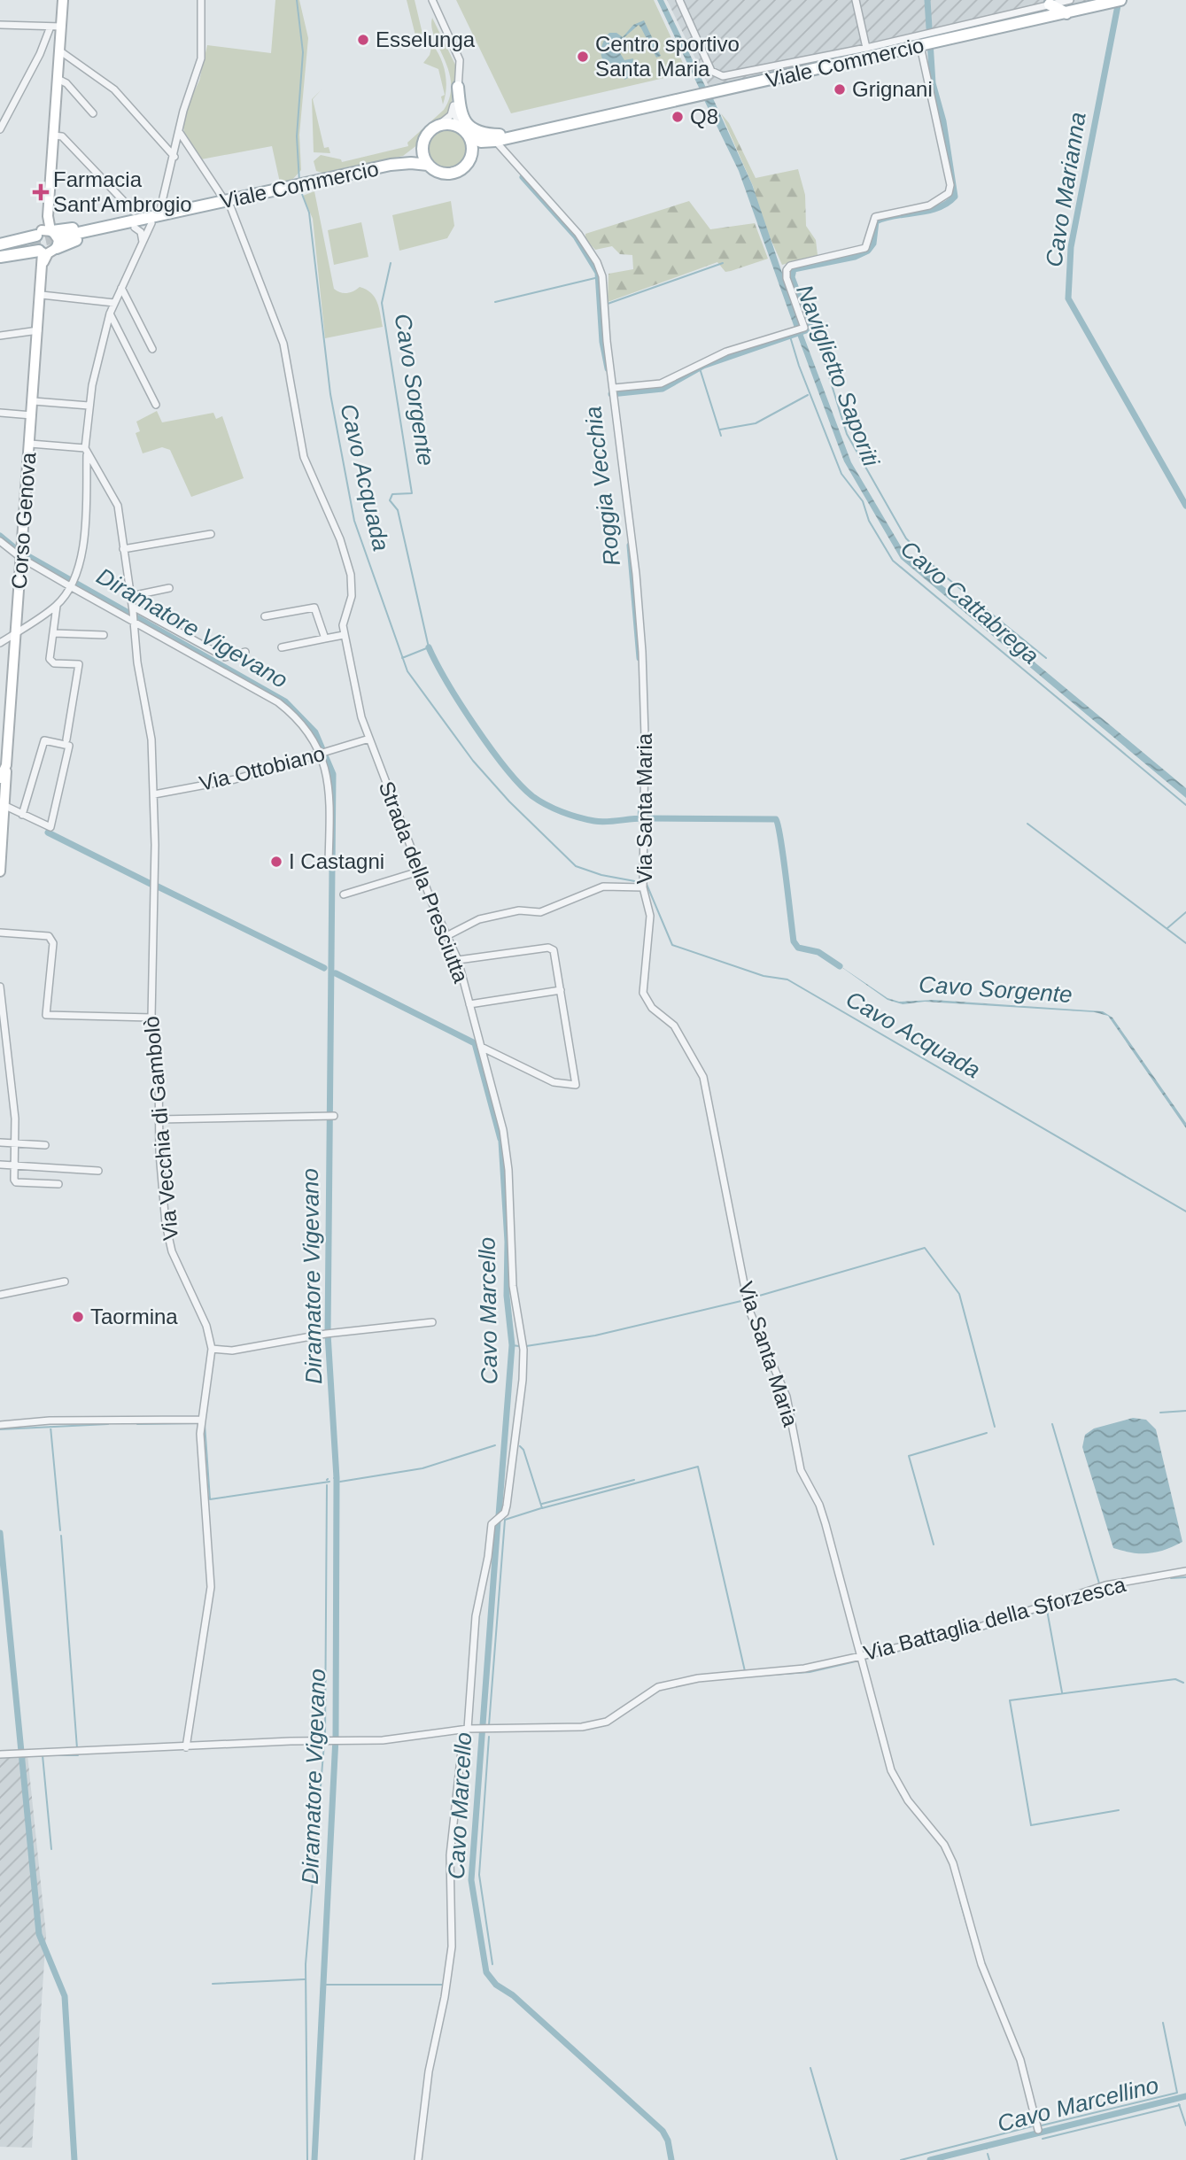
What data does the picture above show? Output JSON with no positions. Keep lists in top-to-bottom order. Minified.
{"streets":{"main road":["Viale Commercio","Corso Genova"],"street":["Via Ottobiano","Via Santa Maria","Strada della Presciutta","Via Vecchia di Gambolò","Via Battaglia della Sforzesca"]},"crossings":[["Viale Commercio","Corso Genova"],["Viale Commercio","Via Santa Maria"],["Viale Commercio","Strada della Presciutta"],["Via Ottobiano","Strada della Presciutta"],["Via Ottobiano","Via Vecchia di Gambolò"],["Via Santa Maria","Via Battaglia della Sforzesca"],["Strada della Presciutta","Via Battaglia della Sforzesca"],["Via Vecchia di Gambolò","Via Battaglia della Sforzesca"]],"water":["Cavo Marianna","Naviglietto Saporiti","Cavo Sorgente","Cavo Acquada","Roggia Vecchia","Cavo Cattabrega","Diramatore Vigevano","Cavo Marcello","Cavo Marcellino"],"places":{"other":["Esselunga","Centro sportivo Santa Maria","Grignani","Q8","I Castagni","Taormina"],"health":["Farmacia Sant'Ambrogio"]}}
